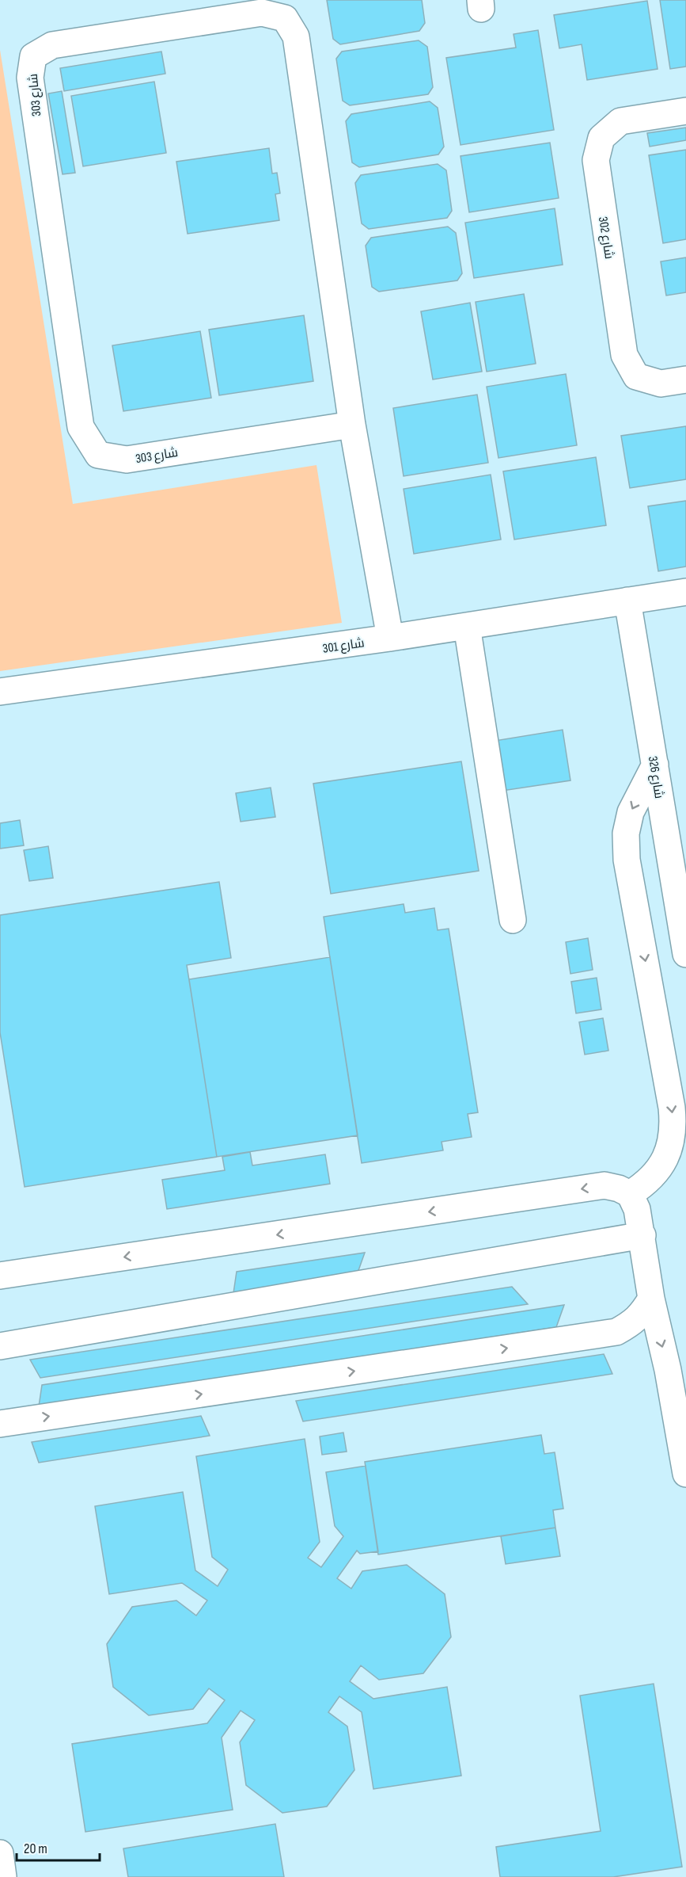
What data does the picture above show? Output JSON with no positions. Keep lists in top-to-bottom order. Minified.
{"streets":{"street":["شارع 303","شارع 302","شارع 301","شارع 326"]},"crossings":[["شارع 303","شارع 301"],["شارع 301","شارع 326"]],"scale_bar":"20 m"}
